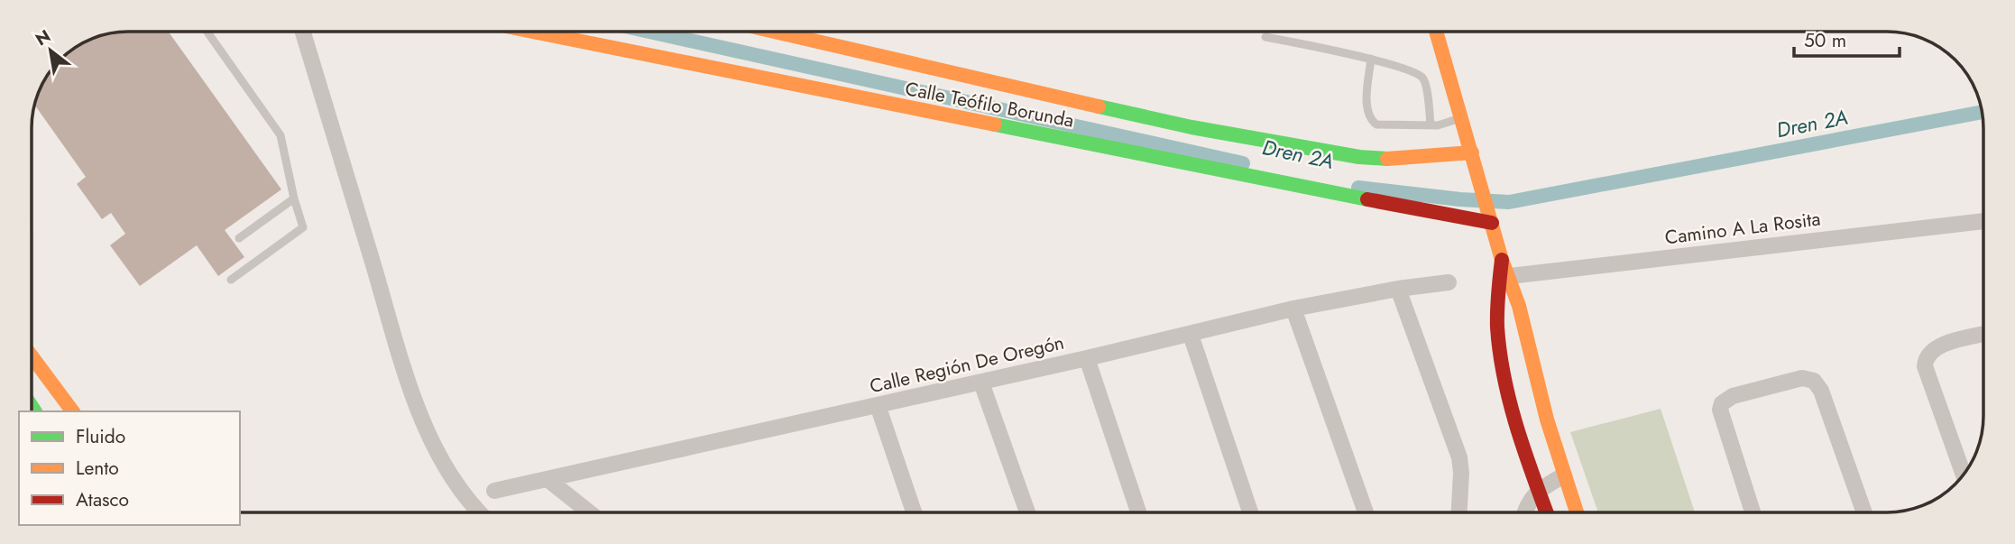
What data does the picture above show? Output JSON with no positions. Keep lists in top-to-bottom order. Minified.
{"streets":{"main road":["Calle Teófilo Borunda"],"street":["Camino A La Rosita","Calle Región De Oregón"]},"water":["Dren 2A"],"legend":["Fluido","Lento","Atasco"],"scale_bar":"50 m","north":"top left"}
